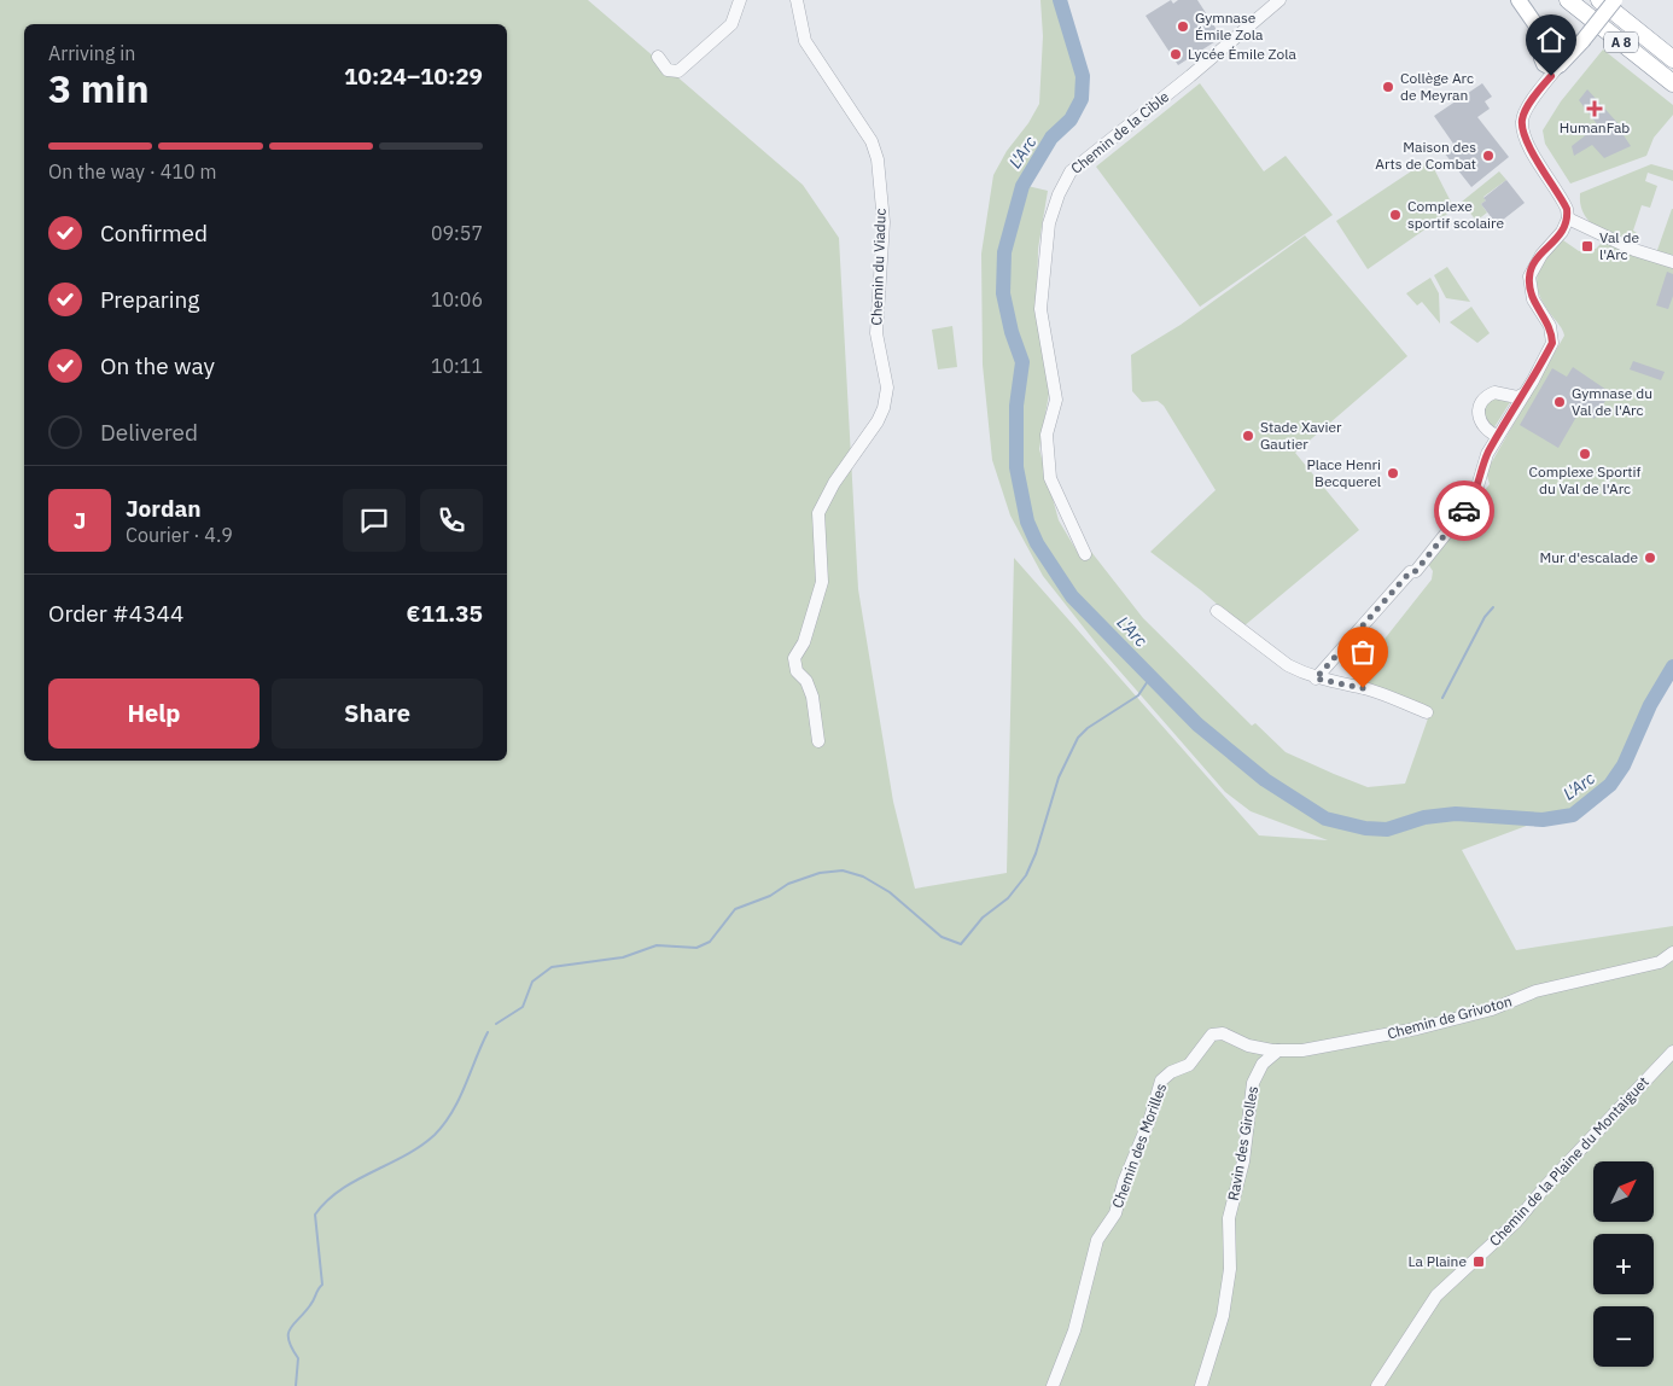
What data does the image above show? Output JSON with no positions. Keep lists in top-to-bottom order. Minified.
{"streets":{"highway":["A 8"],"street":["Chemin de la Cible","Chemin du Viaduc","Chemin de Grivoton","Ravin des Girolles","Chemin des Morilles","Chemin de la Plaine du Montaiguet"]},"crossings":[["Chemin de Grivoton","Ravin des Girolles"],["Chemin de Grivoton","Chemin des Morilles"]],"water":["L'Arc"],"places":{"other":["Gymnase Émile Zola","Lycée Émile Zola","Collège Arc de Meyran","Maison des Arts de Combat","Complexe sportif scolaire","Gymnase du Val de l'Arc","Stade Xavier Gautier","Complexe Sportif du Val de l'Arc","Place Henri Becquerel","Mur d'escalade"],"health":["HumanFab"],"transit":["Val de l'Arc","La Plaine"]},"north":"top right","page":{"heading":["3 min","Arriving in","10:24–10:29"],"panel":["Jordan","Courier · 4.9","Order #4344","€11.35"],"bar":"On the way · 410 m","list":[["Confirmed","09:57"],["Preparing","10:06"],["On the way","10:11"],"Delivered"],"round":"J","buttons":["Help","Share"],"map_buttons":["+","−"]}}
